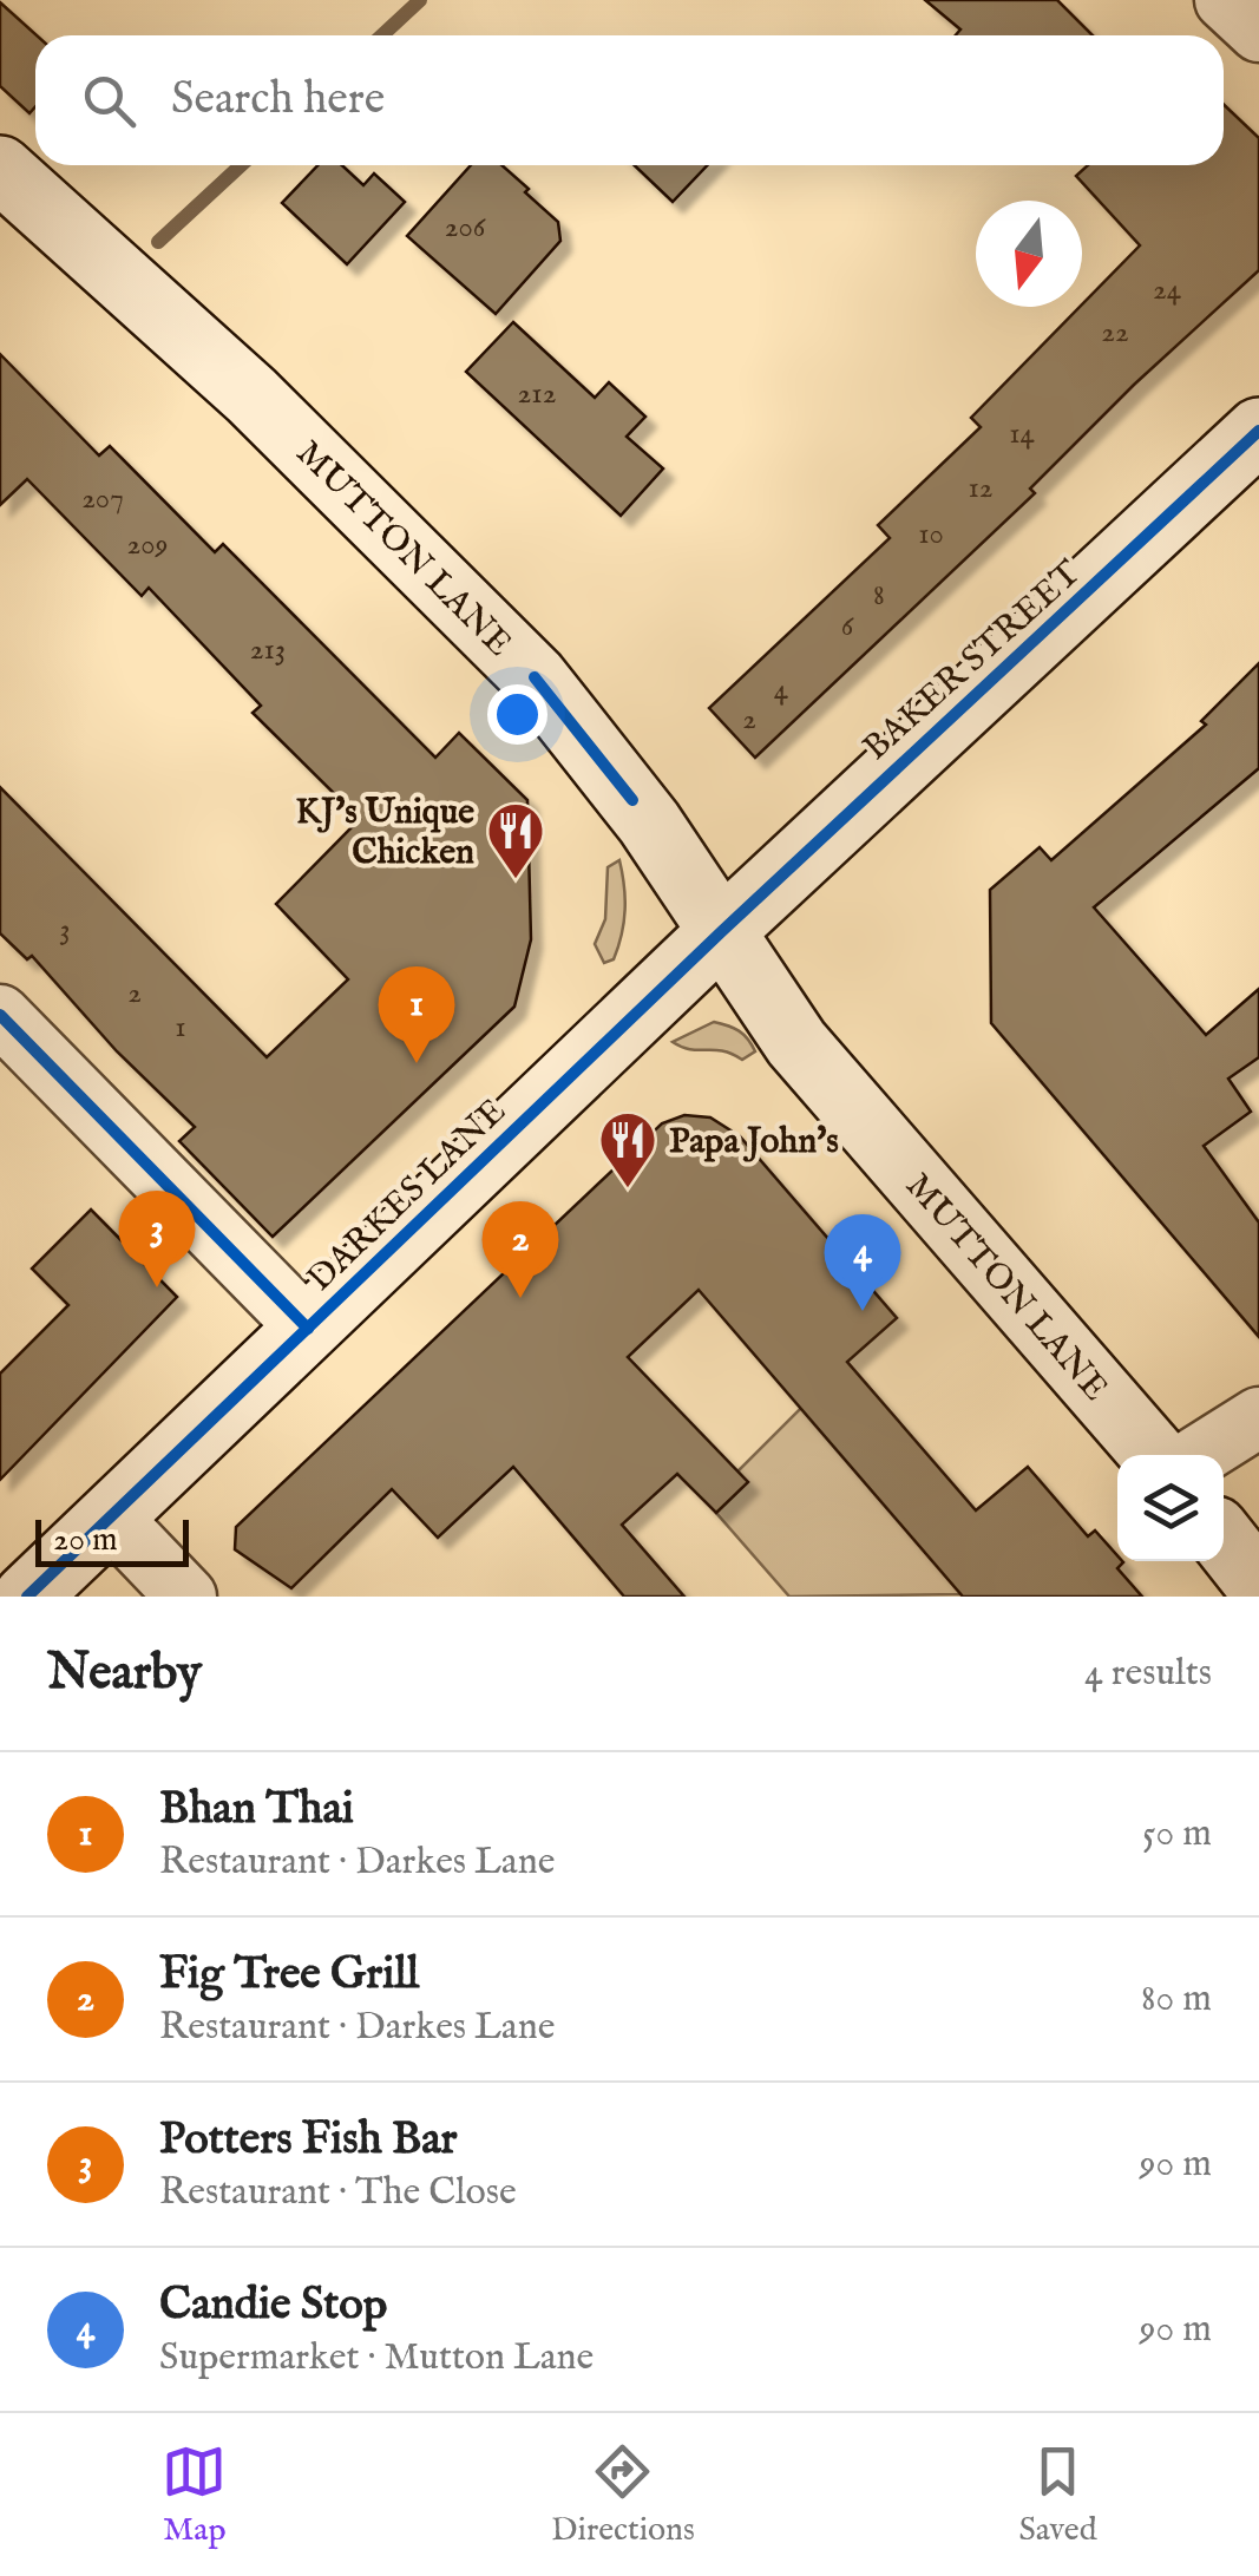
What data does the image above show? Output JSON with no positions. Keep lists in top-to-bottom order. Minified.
{"streets":{"main road":["MUTTON LANE","BAKER STREET","DARKES LANE"]},"crossings":[["MUTTON LANE","BAKER STREET"],["MUTTON LANE","DARKES LANE"],["BAKER STREET","DARKES LANE"]],"places":{"restaurant":["KJ's Unique Chicken","Papa John's"]},"house_numbers":["206","24","22","212","14","12","207","10","209","8","6","213","4","2","3","2","1"],"scale_bar":"20 m","north":"bottom","page":{"search":"Search here","pins":["1","3","2","4"],"scale":"20 m","heading":["Nearby","4 results"],"list":[{"mark":"1","name":"Bhan Thai","note":"Restaurant · Darkes Lane","value":"50 m"},{"mark":"2","name":"Fig Tree Grill","note":"Restaurant · Darkes Lane","value":"80 m"},{"mark":"3","name":"Potters Fish Bar","note":"Restaurant · The Close","value":"90 m"},{"mark":"4","name":"Candie Stop","note":"Supermarket · Mutton Lane","value":"90 m"}],"nav":["Map","Directions","Saved"]}}
